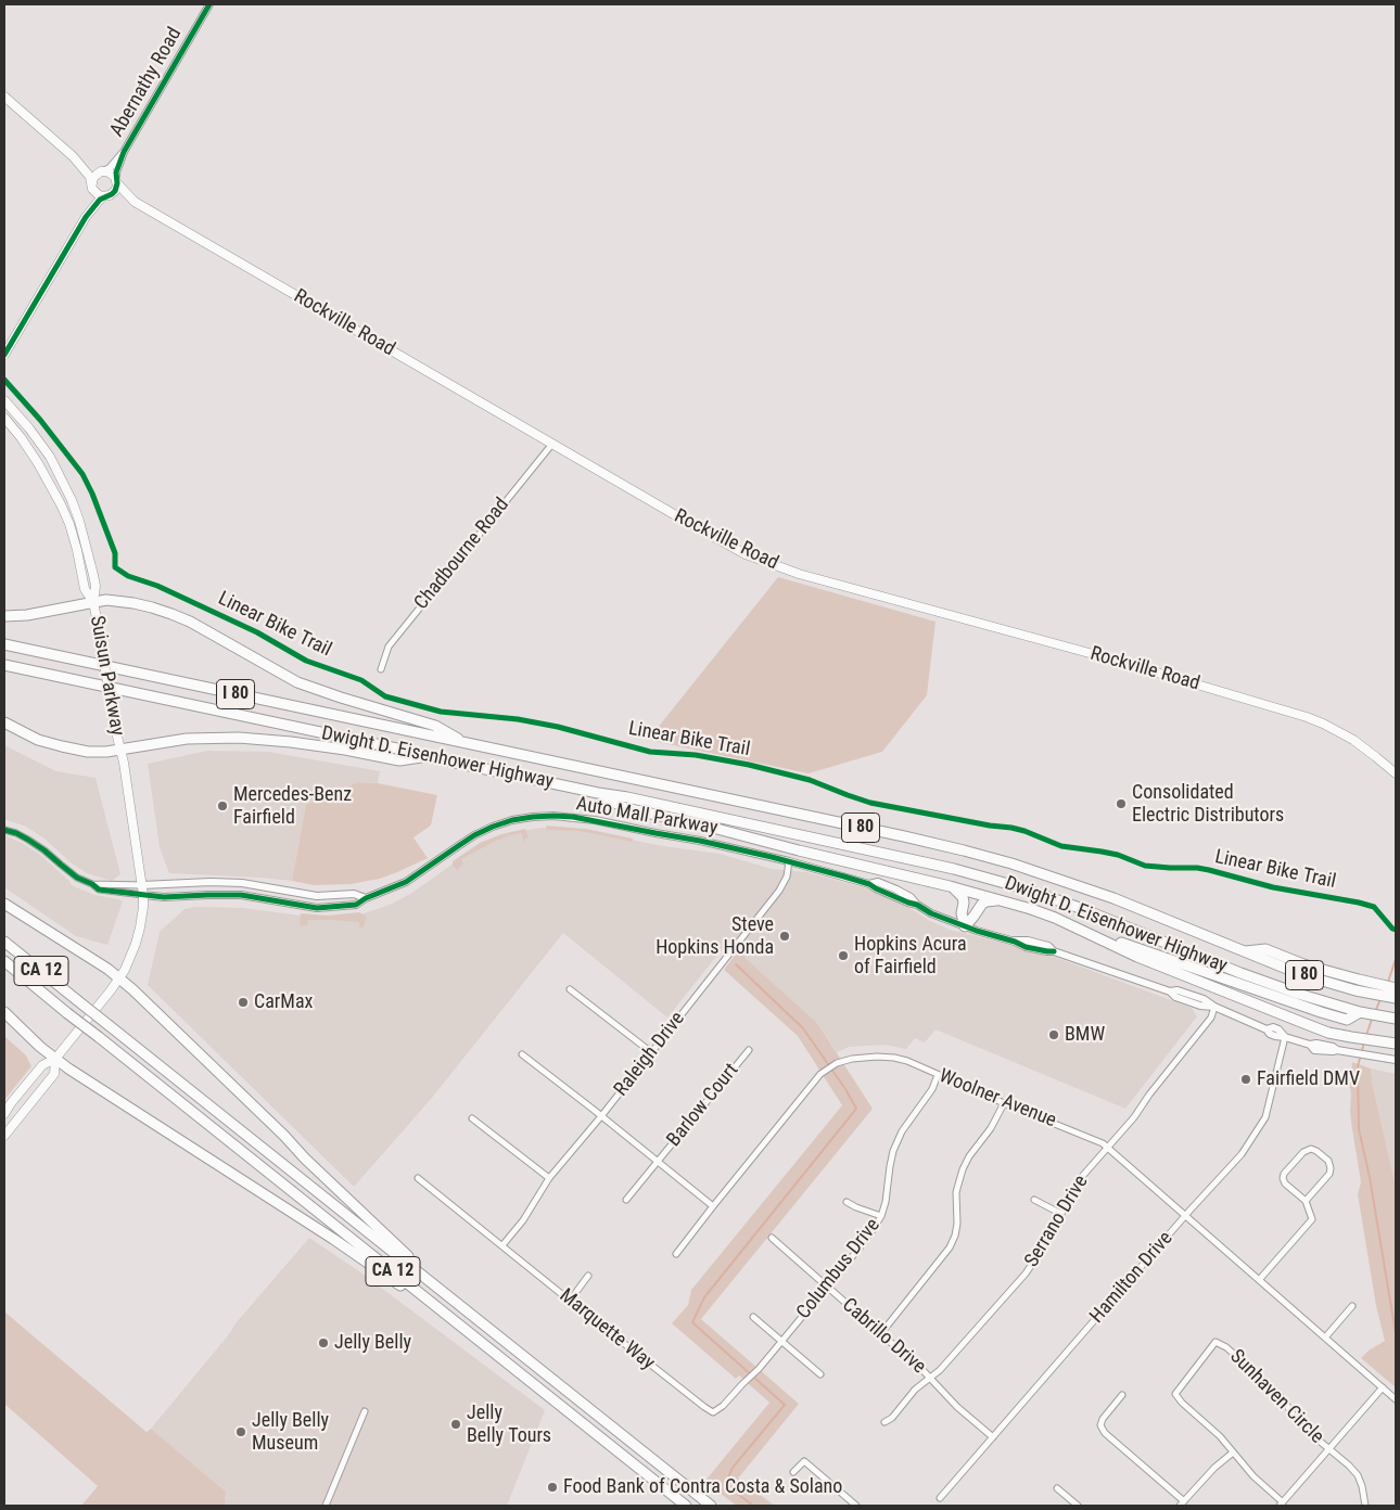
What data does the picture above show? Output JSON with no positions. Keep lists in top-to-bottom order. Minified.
{"streets":{"highway":["I 80","Dwight D. Eisenhower Highway","CA 12"],"main road":["Rockville Road","Suisun Parkway"],"street":["Abernathy Road","Chadbourne Road","Auto Mall Parkway","Raleigh Drive","Woolner Avenue","Barlow Court","Serrano Drive","Columbus Drive","Hamilton Drive","Marquette Way","Cabrillo Drive","Sunhaven Circle"],"cycle path":["Linear Bike Trail"]},"crossings":[["Abernathy Road","Rockville Road"],["Rockville Road","Chadbourne Road"],["Auto Mall Parkway","Raleigh Drive"],["Auto Mall Parkway","Serrano Drive"],["Auto Mall Parkway","Hamilton Drive"],["Raleigh Drive","Marquette Way"],["Woolner Avenue","Serrano Drive"],["Woolner Avenue","Columbus Drive"],["Woolner Avenue","Hamilton Drive"],["Serrano Drive","Cabrillo Drive"],["Columbus Drive","Marquette Way"],["Columbus Drive","Cabrillo Drive"],["Hamilton Drive","Cabrillo Drive"]],"places":["Consolidated Electric Distributors","Mercedes-Benz Fairfield","Steve Hopkins Honda","Hopkins Acura of Fairfield","CarMax","BMW","Fairfield DMV","Jelly Belly","Jelly Belly Tours","Jelly Belly Museum","Food Bank of Contra Costa & Solano"]}
